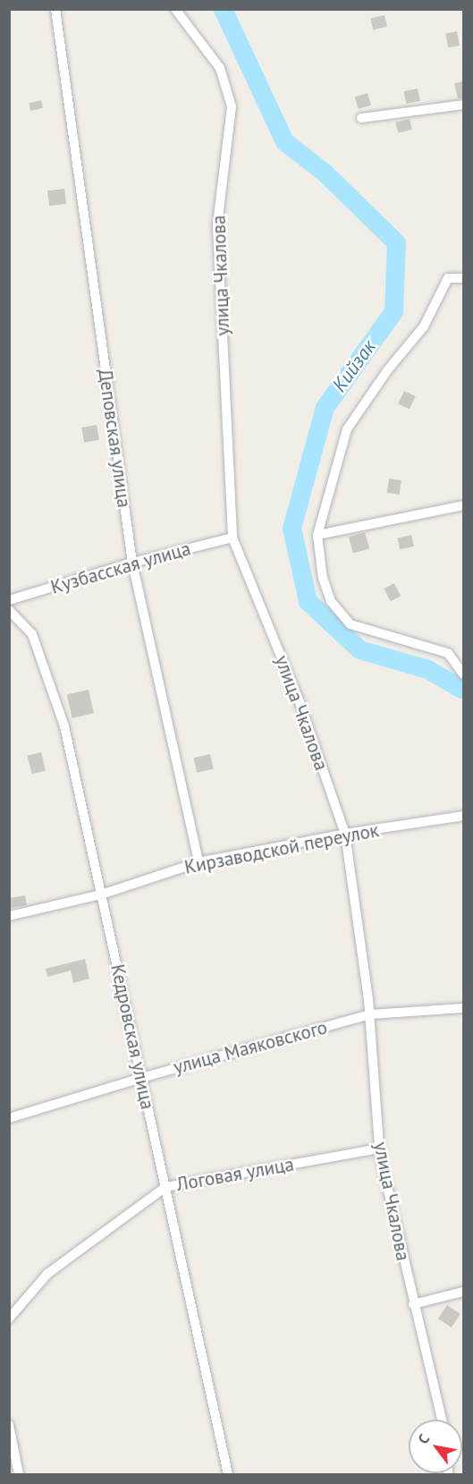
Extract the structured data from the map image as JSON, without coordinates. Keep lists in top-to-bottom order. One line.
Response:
{"streets":{"street":["улица Чкалова","Деповская улица","Кузбасская улица","Кирзаводской переулок","Кедровская улица","улица Маяковского","Логовая улица"]},"crossings":[["улица Чкалова","Кузбасская улица"],["улица Чкалова","Кирзаводской переулок"],["улица Чкалова","улица Маяковского"],["улица Чкалова","Логовая улица"],["Деповская улица","Кузбасская улица"],["Деповская улица","Кирзаводской переулок"],["Кирзаводской переулок","Кедровская улица"],["Кедровская улица","улица Маяковского"],["Кедровская улица","Логовая улица"]],"water":["Кийзак"],"north":"top left"}
